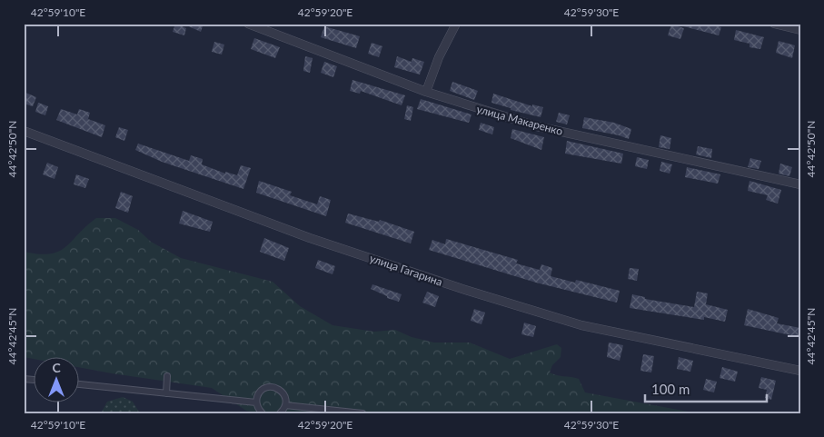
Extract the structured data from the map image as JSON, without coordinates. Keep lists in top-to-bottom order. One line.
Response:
{"streets":{"street":["улица Макаренко","улица Гагарина"]},"scale_bar":"100 m","north":"top","coordinates":["42°59'10\"E","42°59'20\"E","42°59'30\"E","44°42'50\"N","44°42'45\"N"]}
